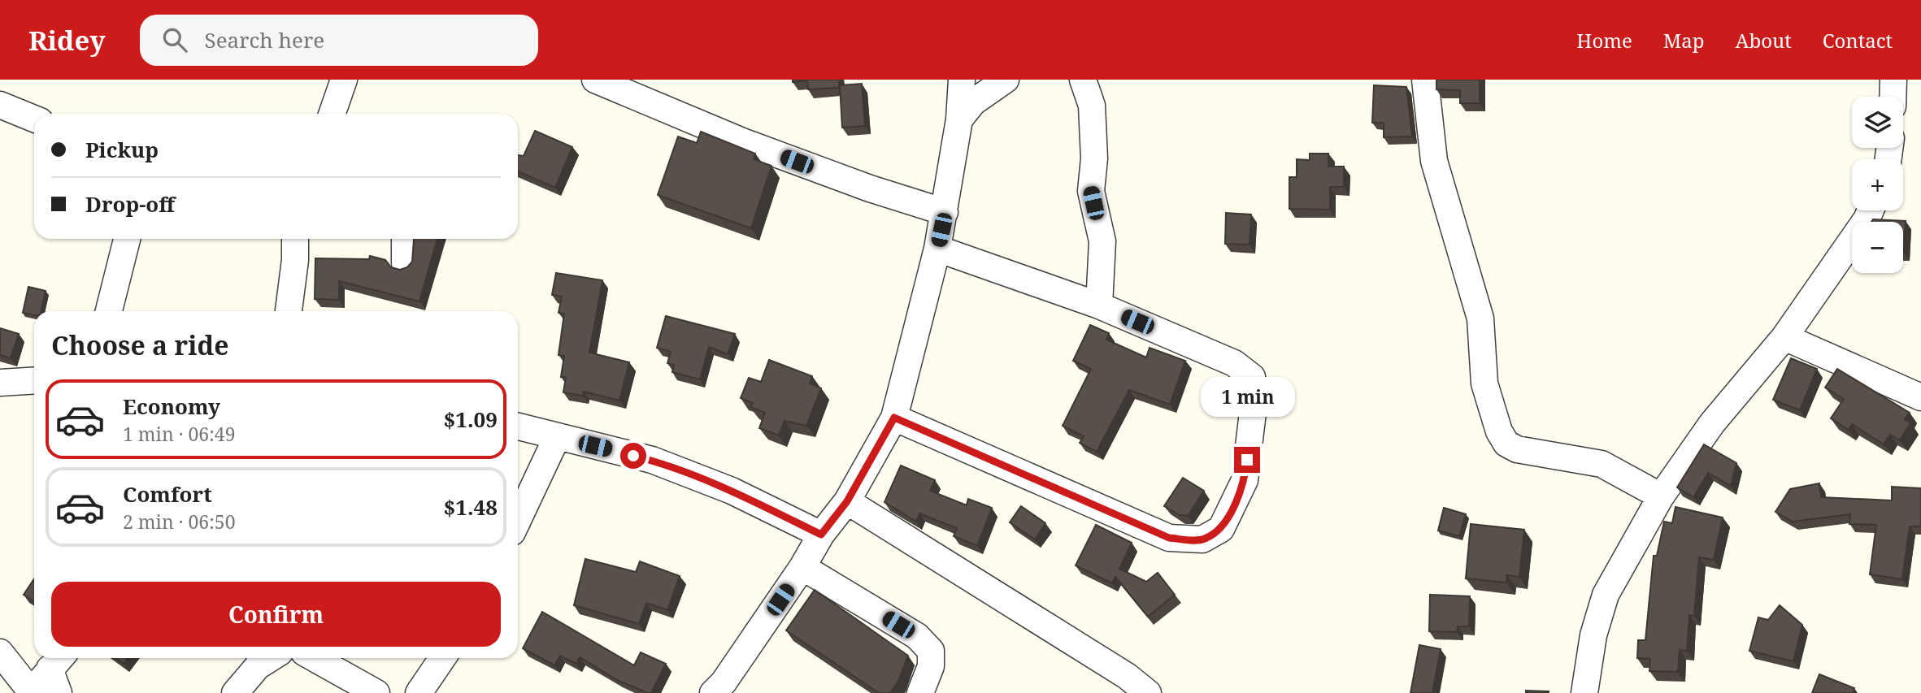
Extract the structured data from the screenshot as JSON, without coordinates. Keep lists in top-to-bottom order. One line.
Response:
{"page":{"header":"Ridey","search":"Search here","nav":["Home","Map","About","Contact"],"map_buttons":["+","−"],"banner":["Pickup","Drop-off"],"heading":"Choose a ride","bubble":"1 min","list":[{"name":"Economy","note":"1 min · 06:49","value":"$1.09"},{"name":"Comfort","note":"2 min · 06:50","value":"$1.48"}],"buttons":"Confirm"}}
